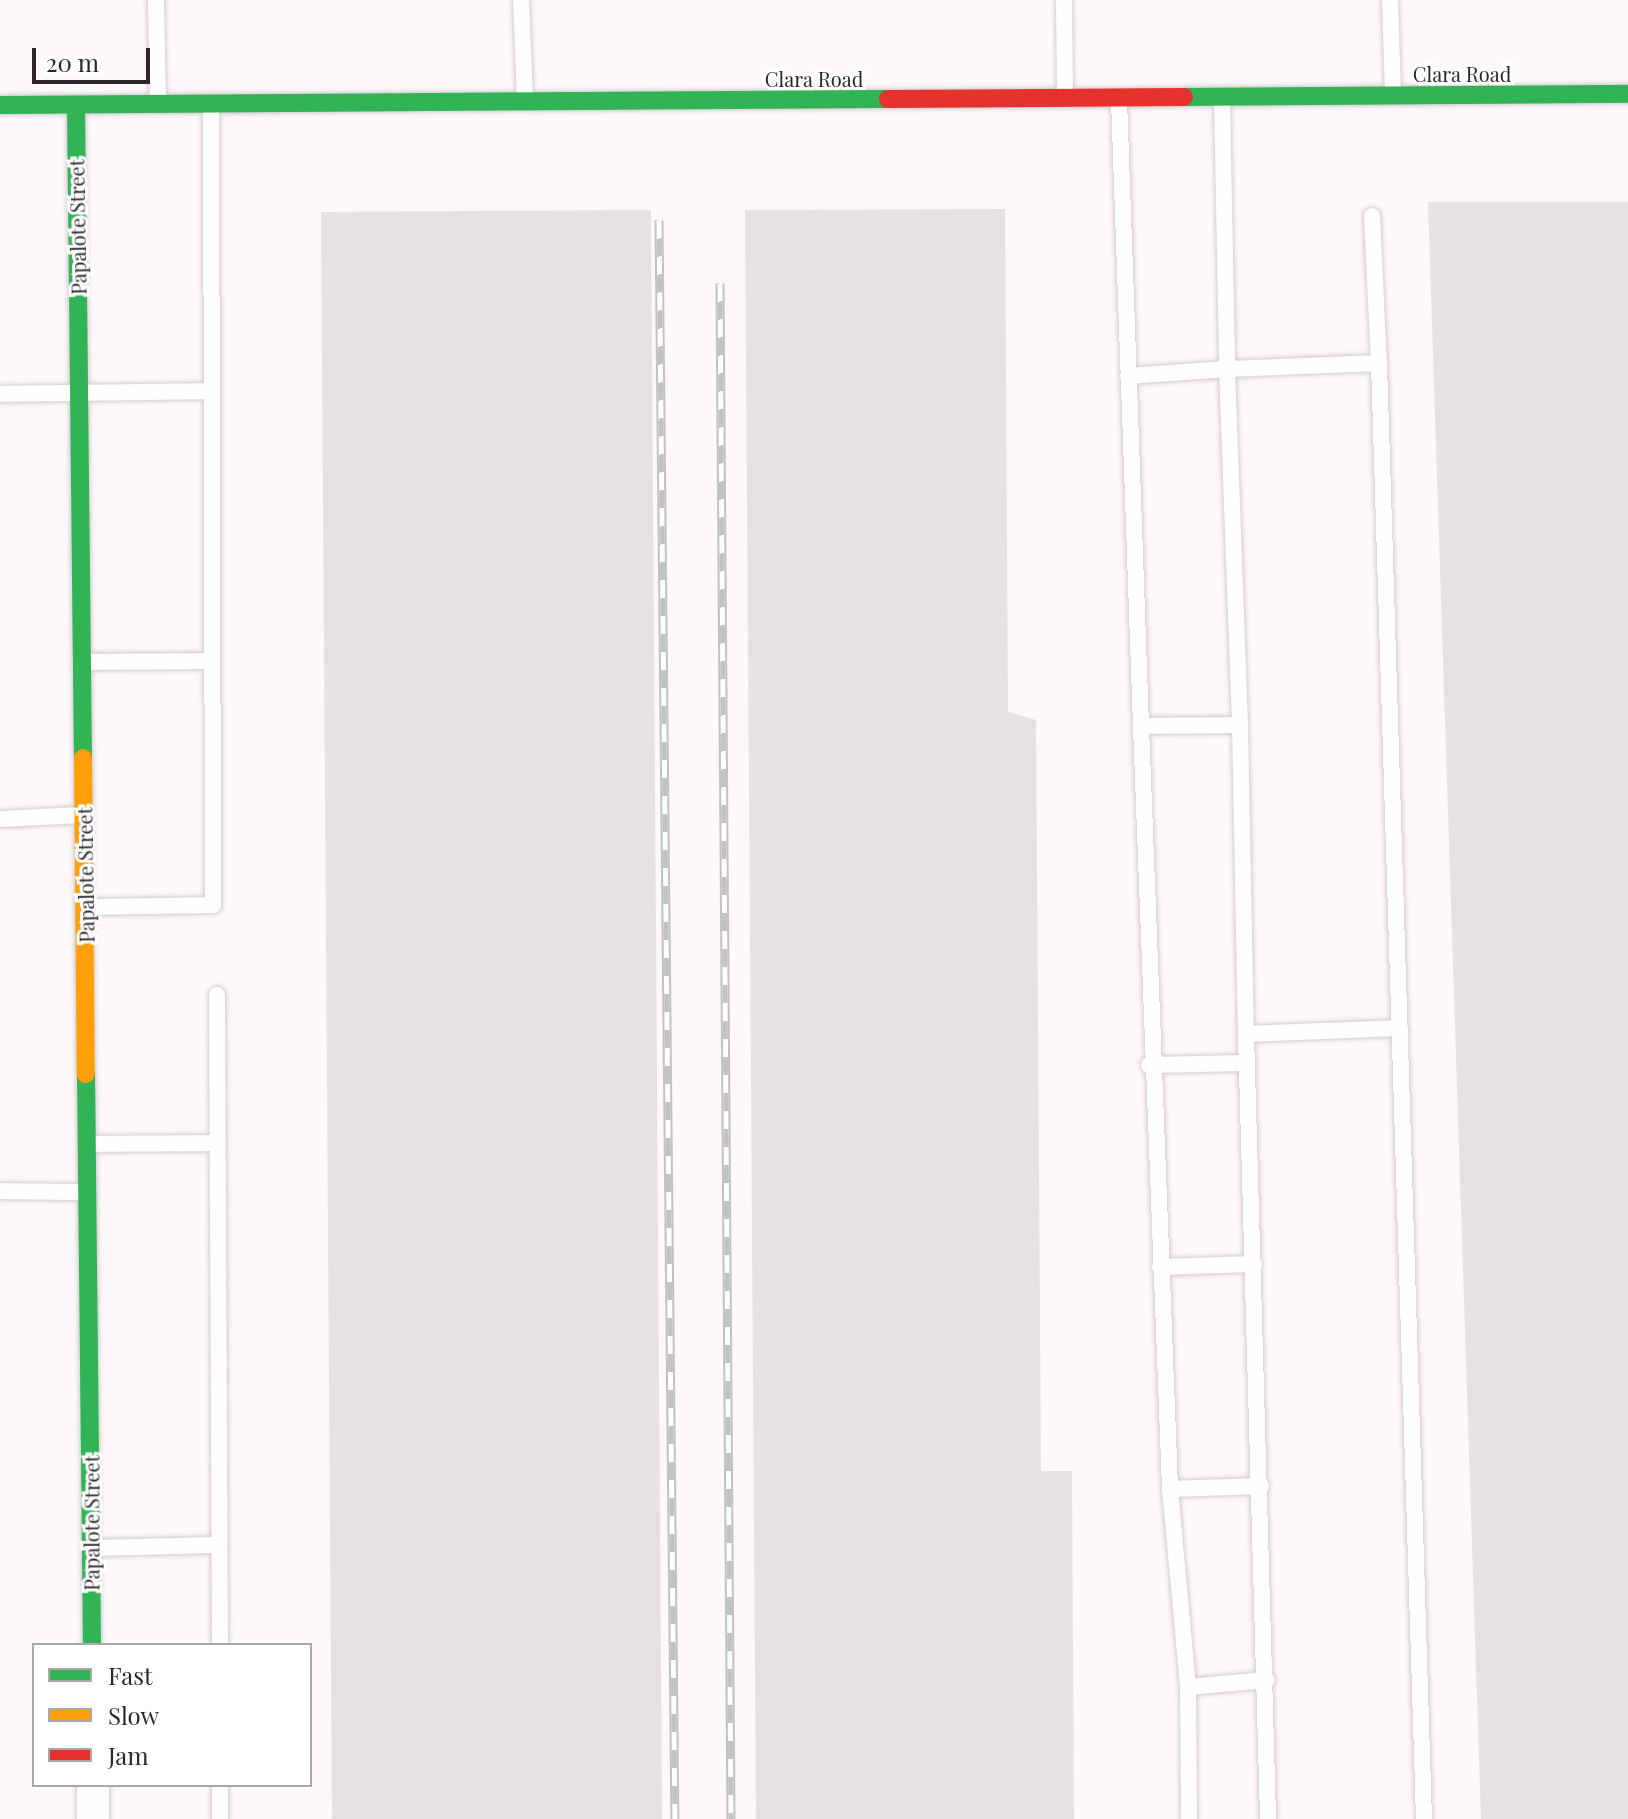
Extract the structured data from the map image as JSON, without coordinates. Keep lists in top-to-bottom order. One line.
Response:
{"streets":{"street":["Clara Road","Papalote Street"]},"crossings":[["Clara Road","Papalote Street"]],"legend":["Fast","Slow","Jam"],"scale_bar":"20 m"}
